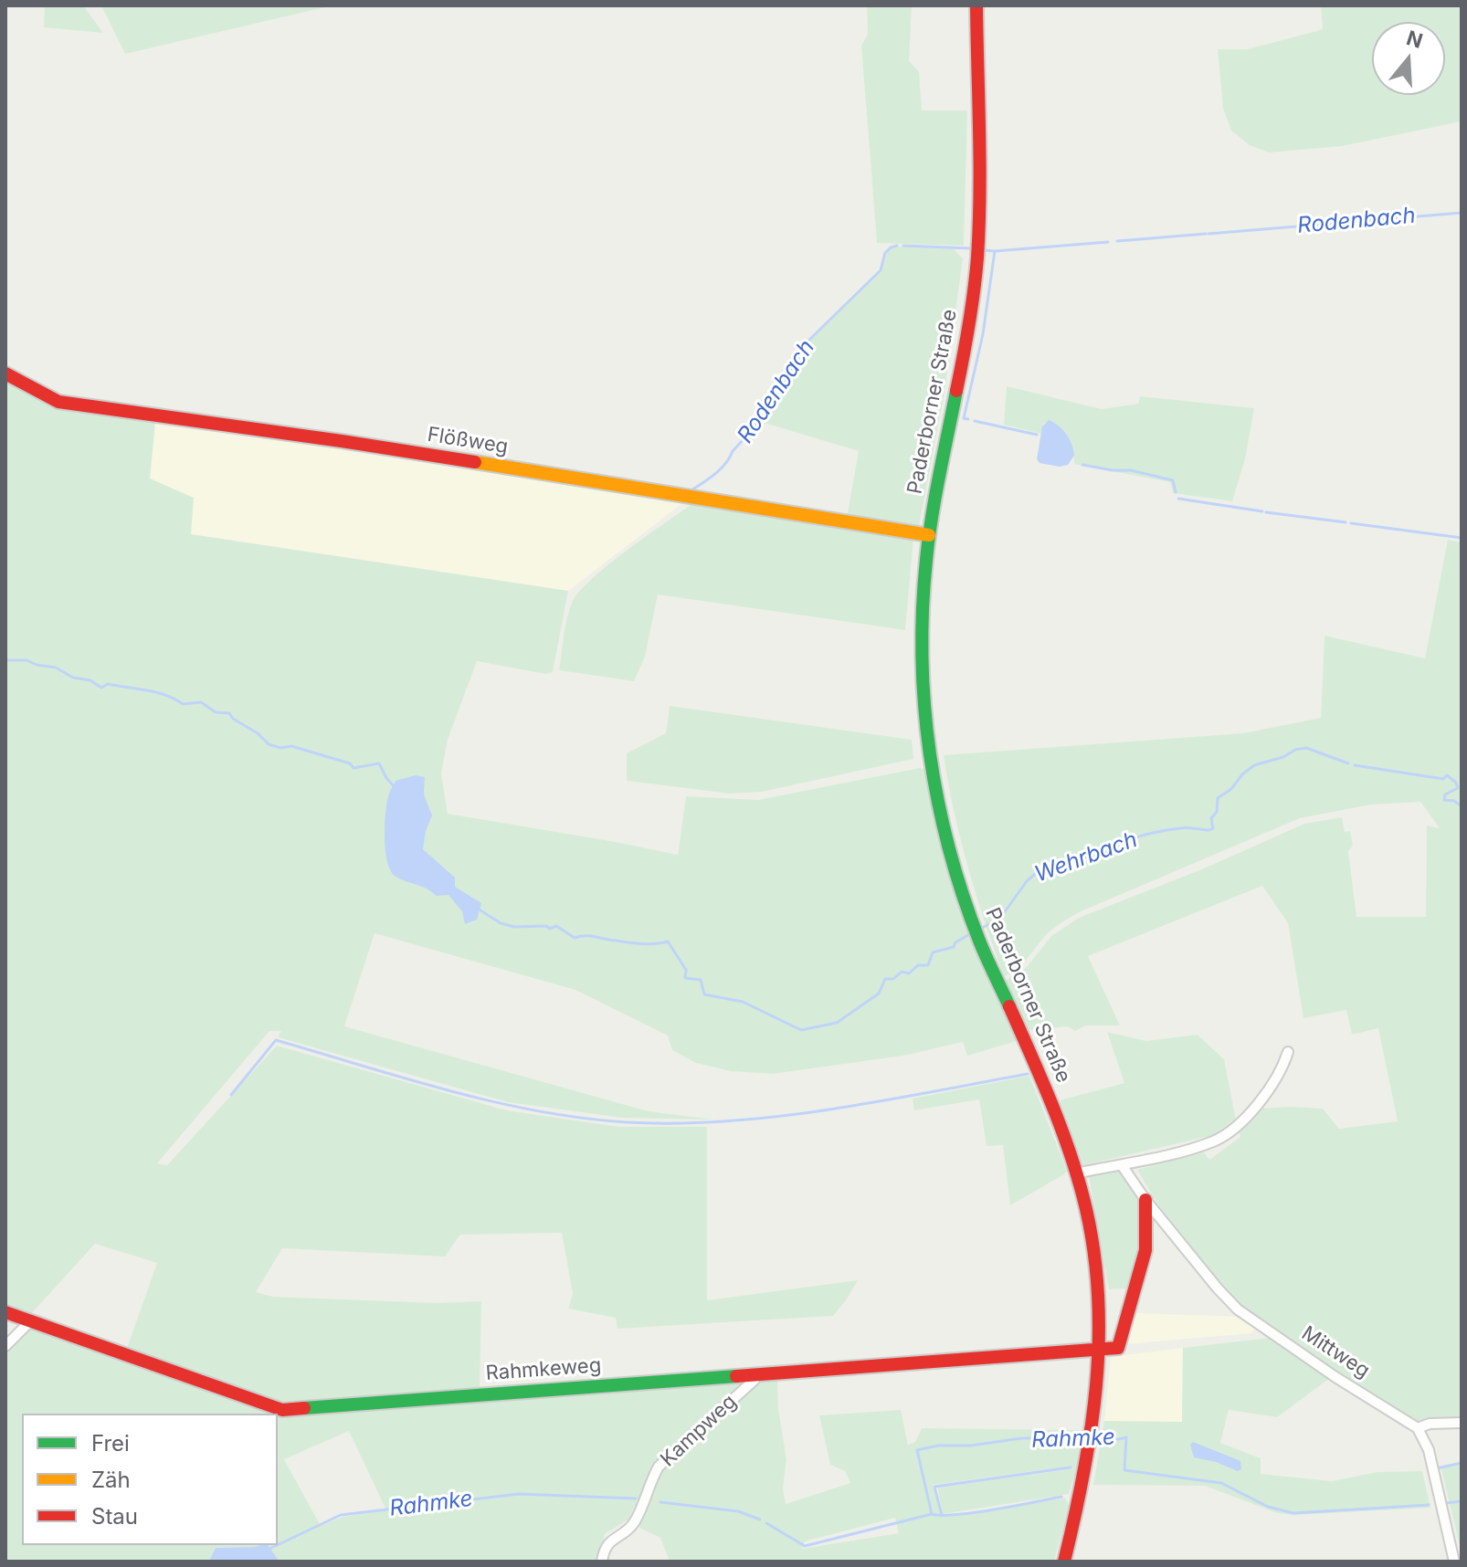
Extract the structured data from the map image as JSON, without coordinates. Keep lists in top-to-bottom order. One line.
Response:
{"streets":{"street":["Paderborner Straße","Flößweg","Mittweg","Rahmkeweg","Kampweg"]},"crossings":[["Paderborner Straße","Flößweg"],["Paderborner Straße","Rahmkeweg"],["Rahmkeweg","Kampweg"]],"water":["Rodenbach","Wehrbach","Rahmke"],"legend":["Frei","Zäh","Stau"],"north":"top"}
